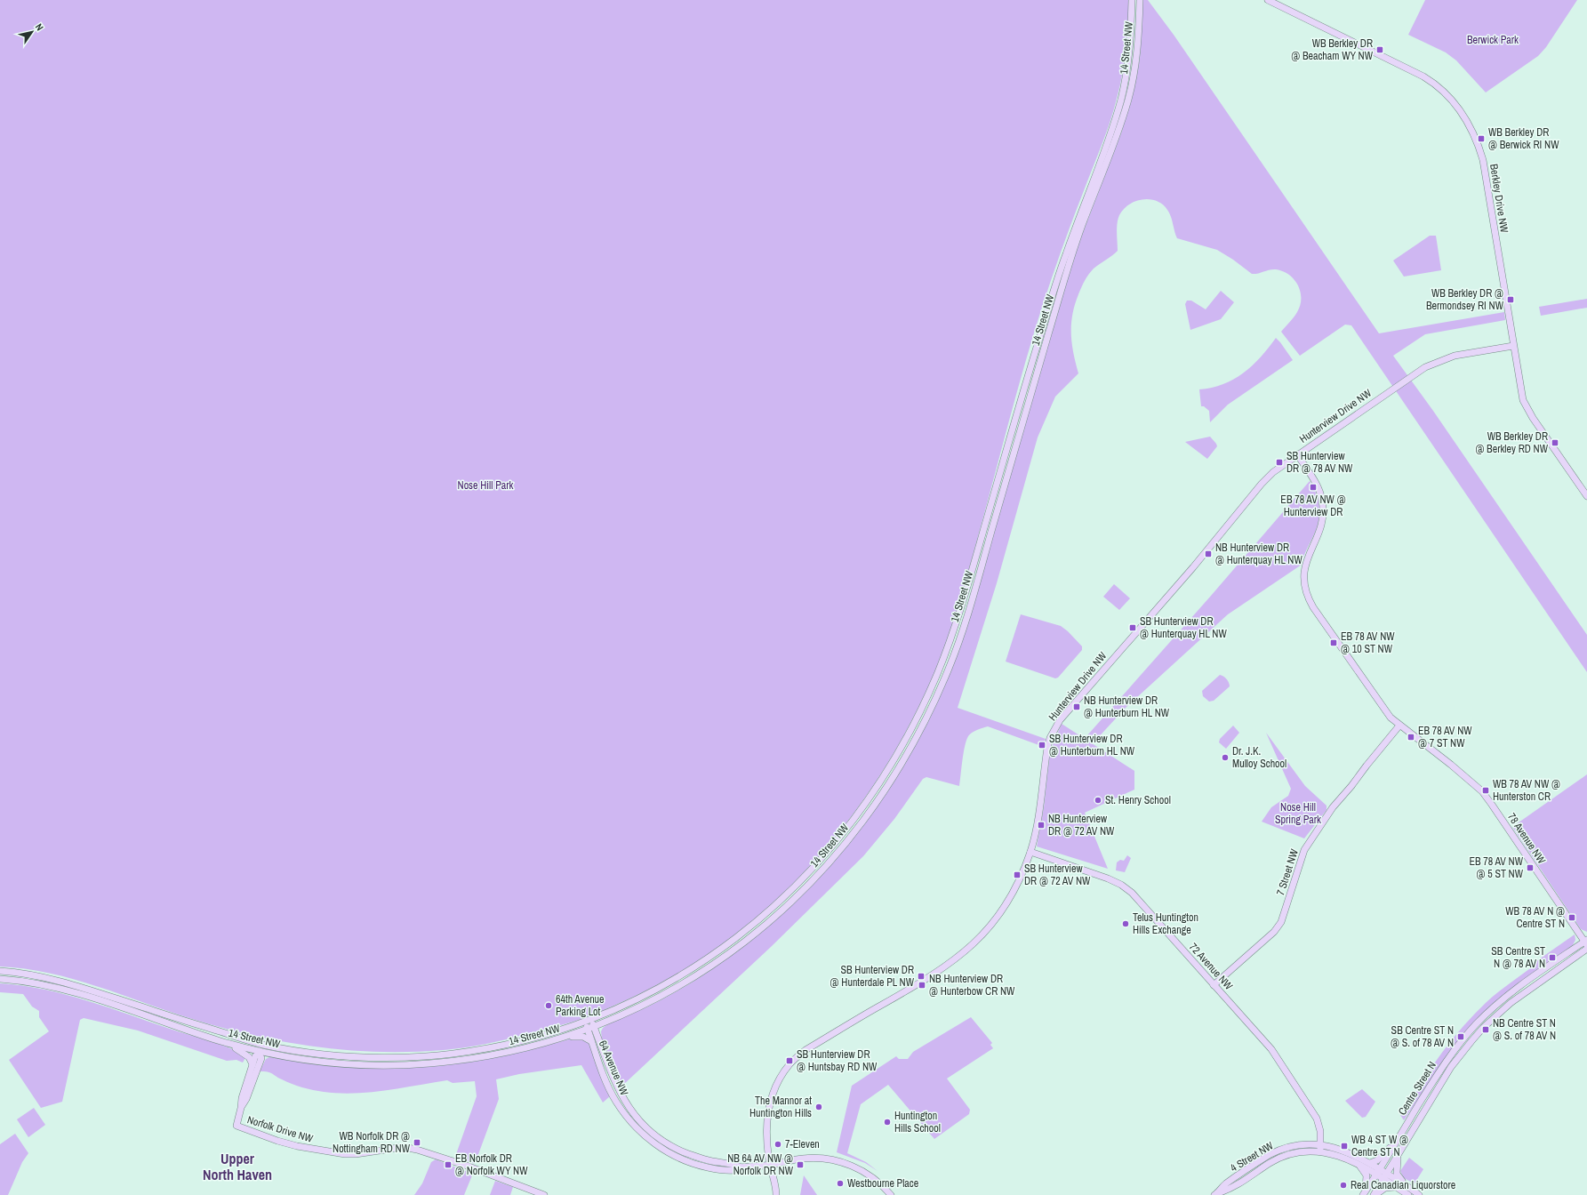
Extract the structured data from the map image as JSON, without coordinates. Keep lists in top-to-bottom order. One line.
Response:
{"streets":{"main road":["14 Street NW","Berkley Drive NW","Hunterview Drive NW","78 Avenue NW","7 Street NW","72 Avenue NW","64 Avenue NW","Centre Street N","Norfolk Drive NW","4 Street NW"]},"crossings":[["14 Street NW","64 Avenue NW"],["Berkley Drive NW","Hunterview Drive NW"],["Hunterview Drive NW","78 Avenue NW"],["Hunterview Drive NW","72 Avenue NW"],["Hunterview Drive NW","64 Avenue NW"],["78 Avenue NW","7 Street NW"],["78 Avenue NW","Centre Street N"],["7 Street NW","72 Avenue NW"],["72 Avenue NW","4 Street NW"],["Centre Street N","4 Street NW"]],"districts":["Upper North Haven"],"parks":["Berwick Park","Nose Hill Park","Nose Hill Spring Park"],"places":{"transit":["WB Berkley DR @ Beacham WY NW","WB Berkley DR @ Berwick RI NW","WB Berkley DR @ Bermondsey RI NW","WB Berkley DR @ Berkley RD NW","SB Hunterview DR @ 78 AV NW","EB 78 AV NW @ Hunterview DR","NB Hunterview DR @ Hunterquay HL NW","SB Hunterview DR @ Hunterquay HL NW","EB 78 AV NW @ 10 ST NW","NB Hunterview DR @ Hunterburn HL NW","EB 78 AV NW @ 7 ST NW","SB Hunterview DR @ Hunterburn HL NW","WB 78 AV NW @ Hunterston CR","NB Hunterview DR @ 72 AV NW","EB 78 AV NW @ 5 ST NW","SB Hunterview DR @ 72 AV NW","WB 78 AV N @ Centre ST N","SB Centre ST N @ 78 AV N","SB Hunterview DR @ Hunterdale PL NW","NB Hunterview DR @ Hunterbow CR NW","NB Centre ST N @ S. of 78 AV N","SB Centre ST N @ S. of 78 AV N","SB Hunterview DR @ Huntsbay RD NW","WB Norfolk DR @ Nottingham RD NW","WB 4 ST W @ Centre ST N","EB Norfolk DR @ Norfolk WY NW","NB 64 AV NW @ Norfolk DR NW"],"other":["Dr. J.K. Mulloy School","St. Henry School","Telus Huntington Hills Exchange","64th Avenue Parking Lot","The Mannor at Huntington Hills","Huntington Hills School","7-Eleven","Westbourne Place","Real Canadian Liquorstore"]},"north":"top right"}
